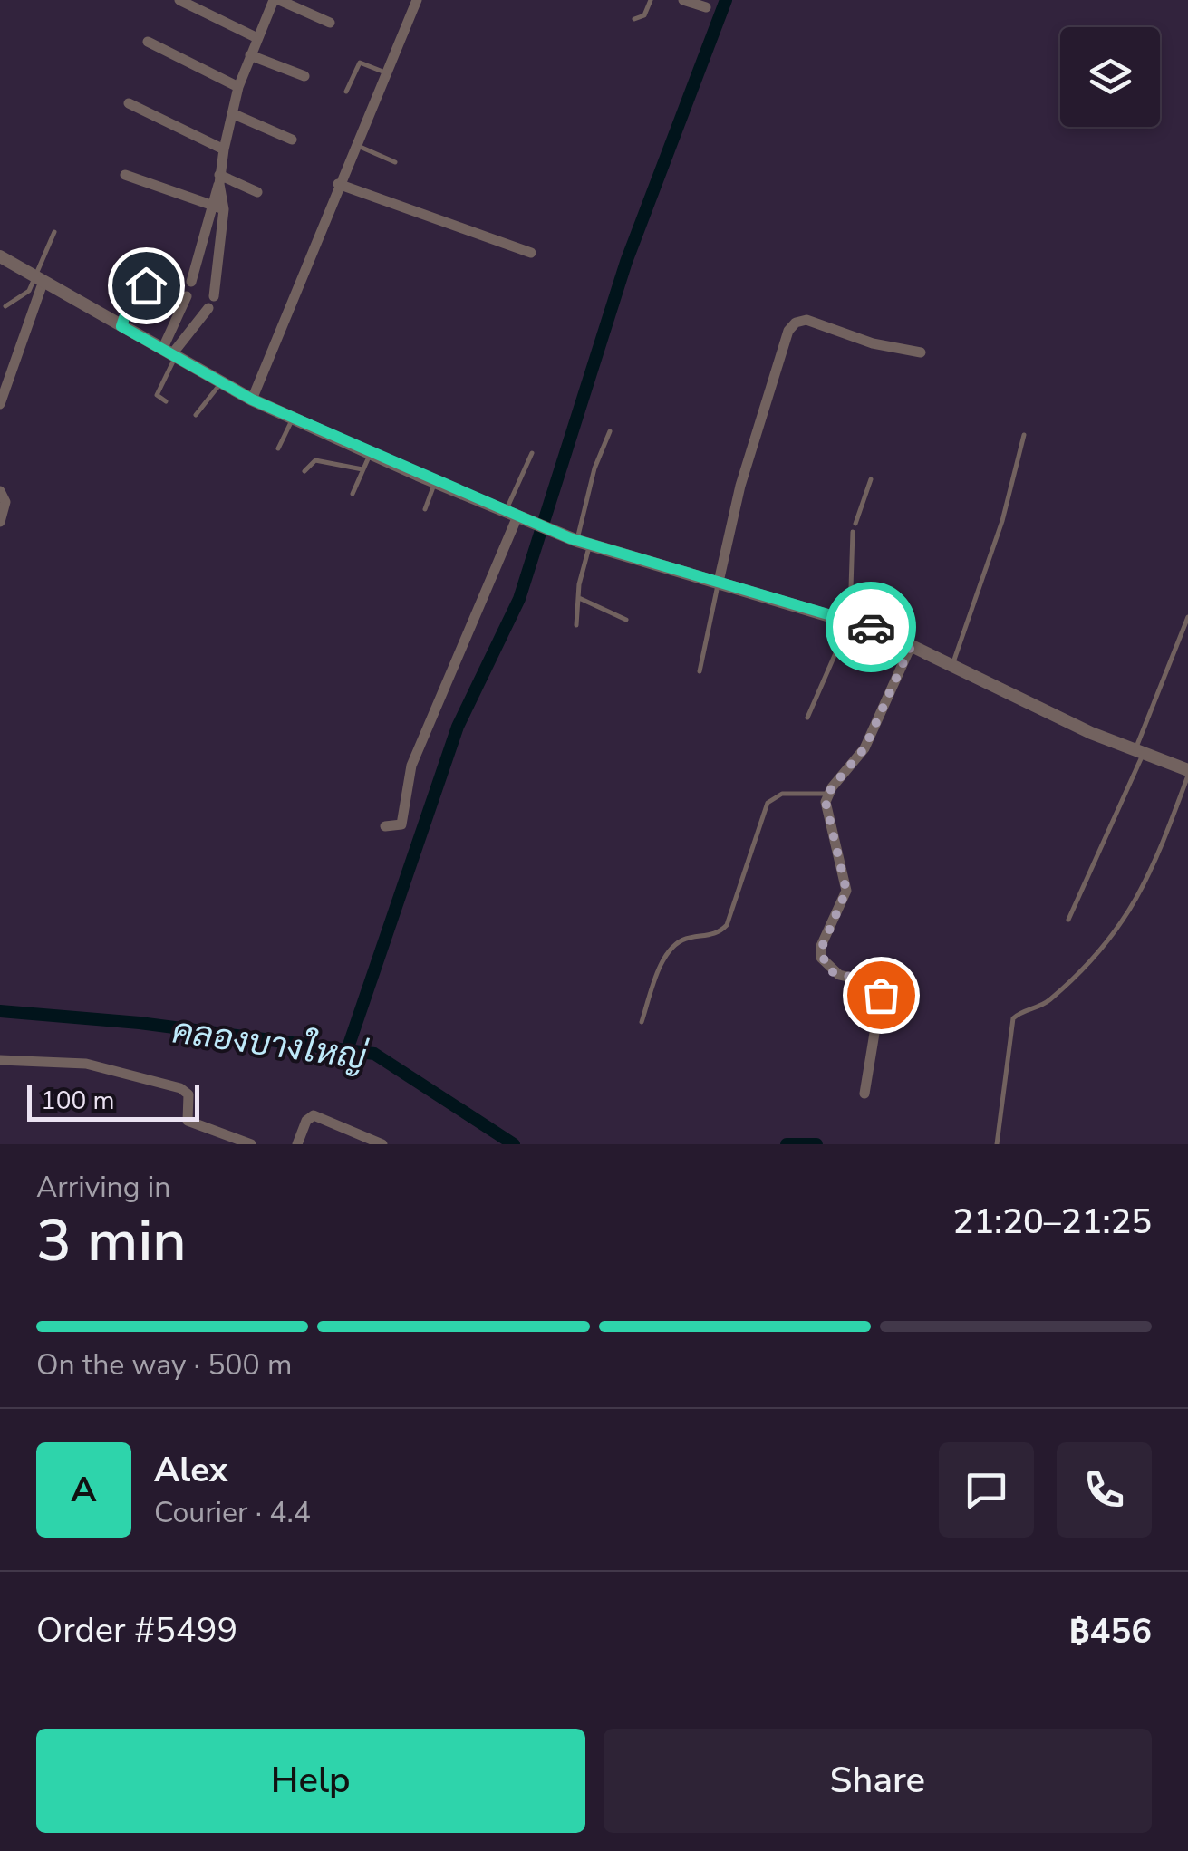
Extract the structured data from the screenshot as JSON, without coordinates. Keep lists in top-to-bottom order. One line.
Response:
{"water":["คลองบางใหญ่"],"scale_bar":"100 m","page":{"scale":"100 m","heading":["3 min","Arriving in","21:20–21:25"],"panel":["Alex","Courier · 4.4","Order #5499","฿456"],"bar":"On the way · 500 m","round":"A","buttons":["Help","Share"]}}
